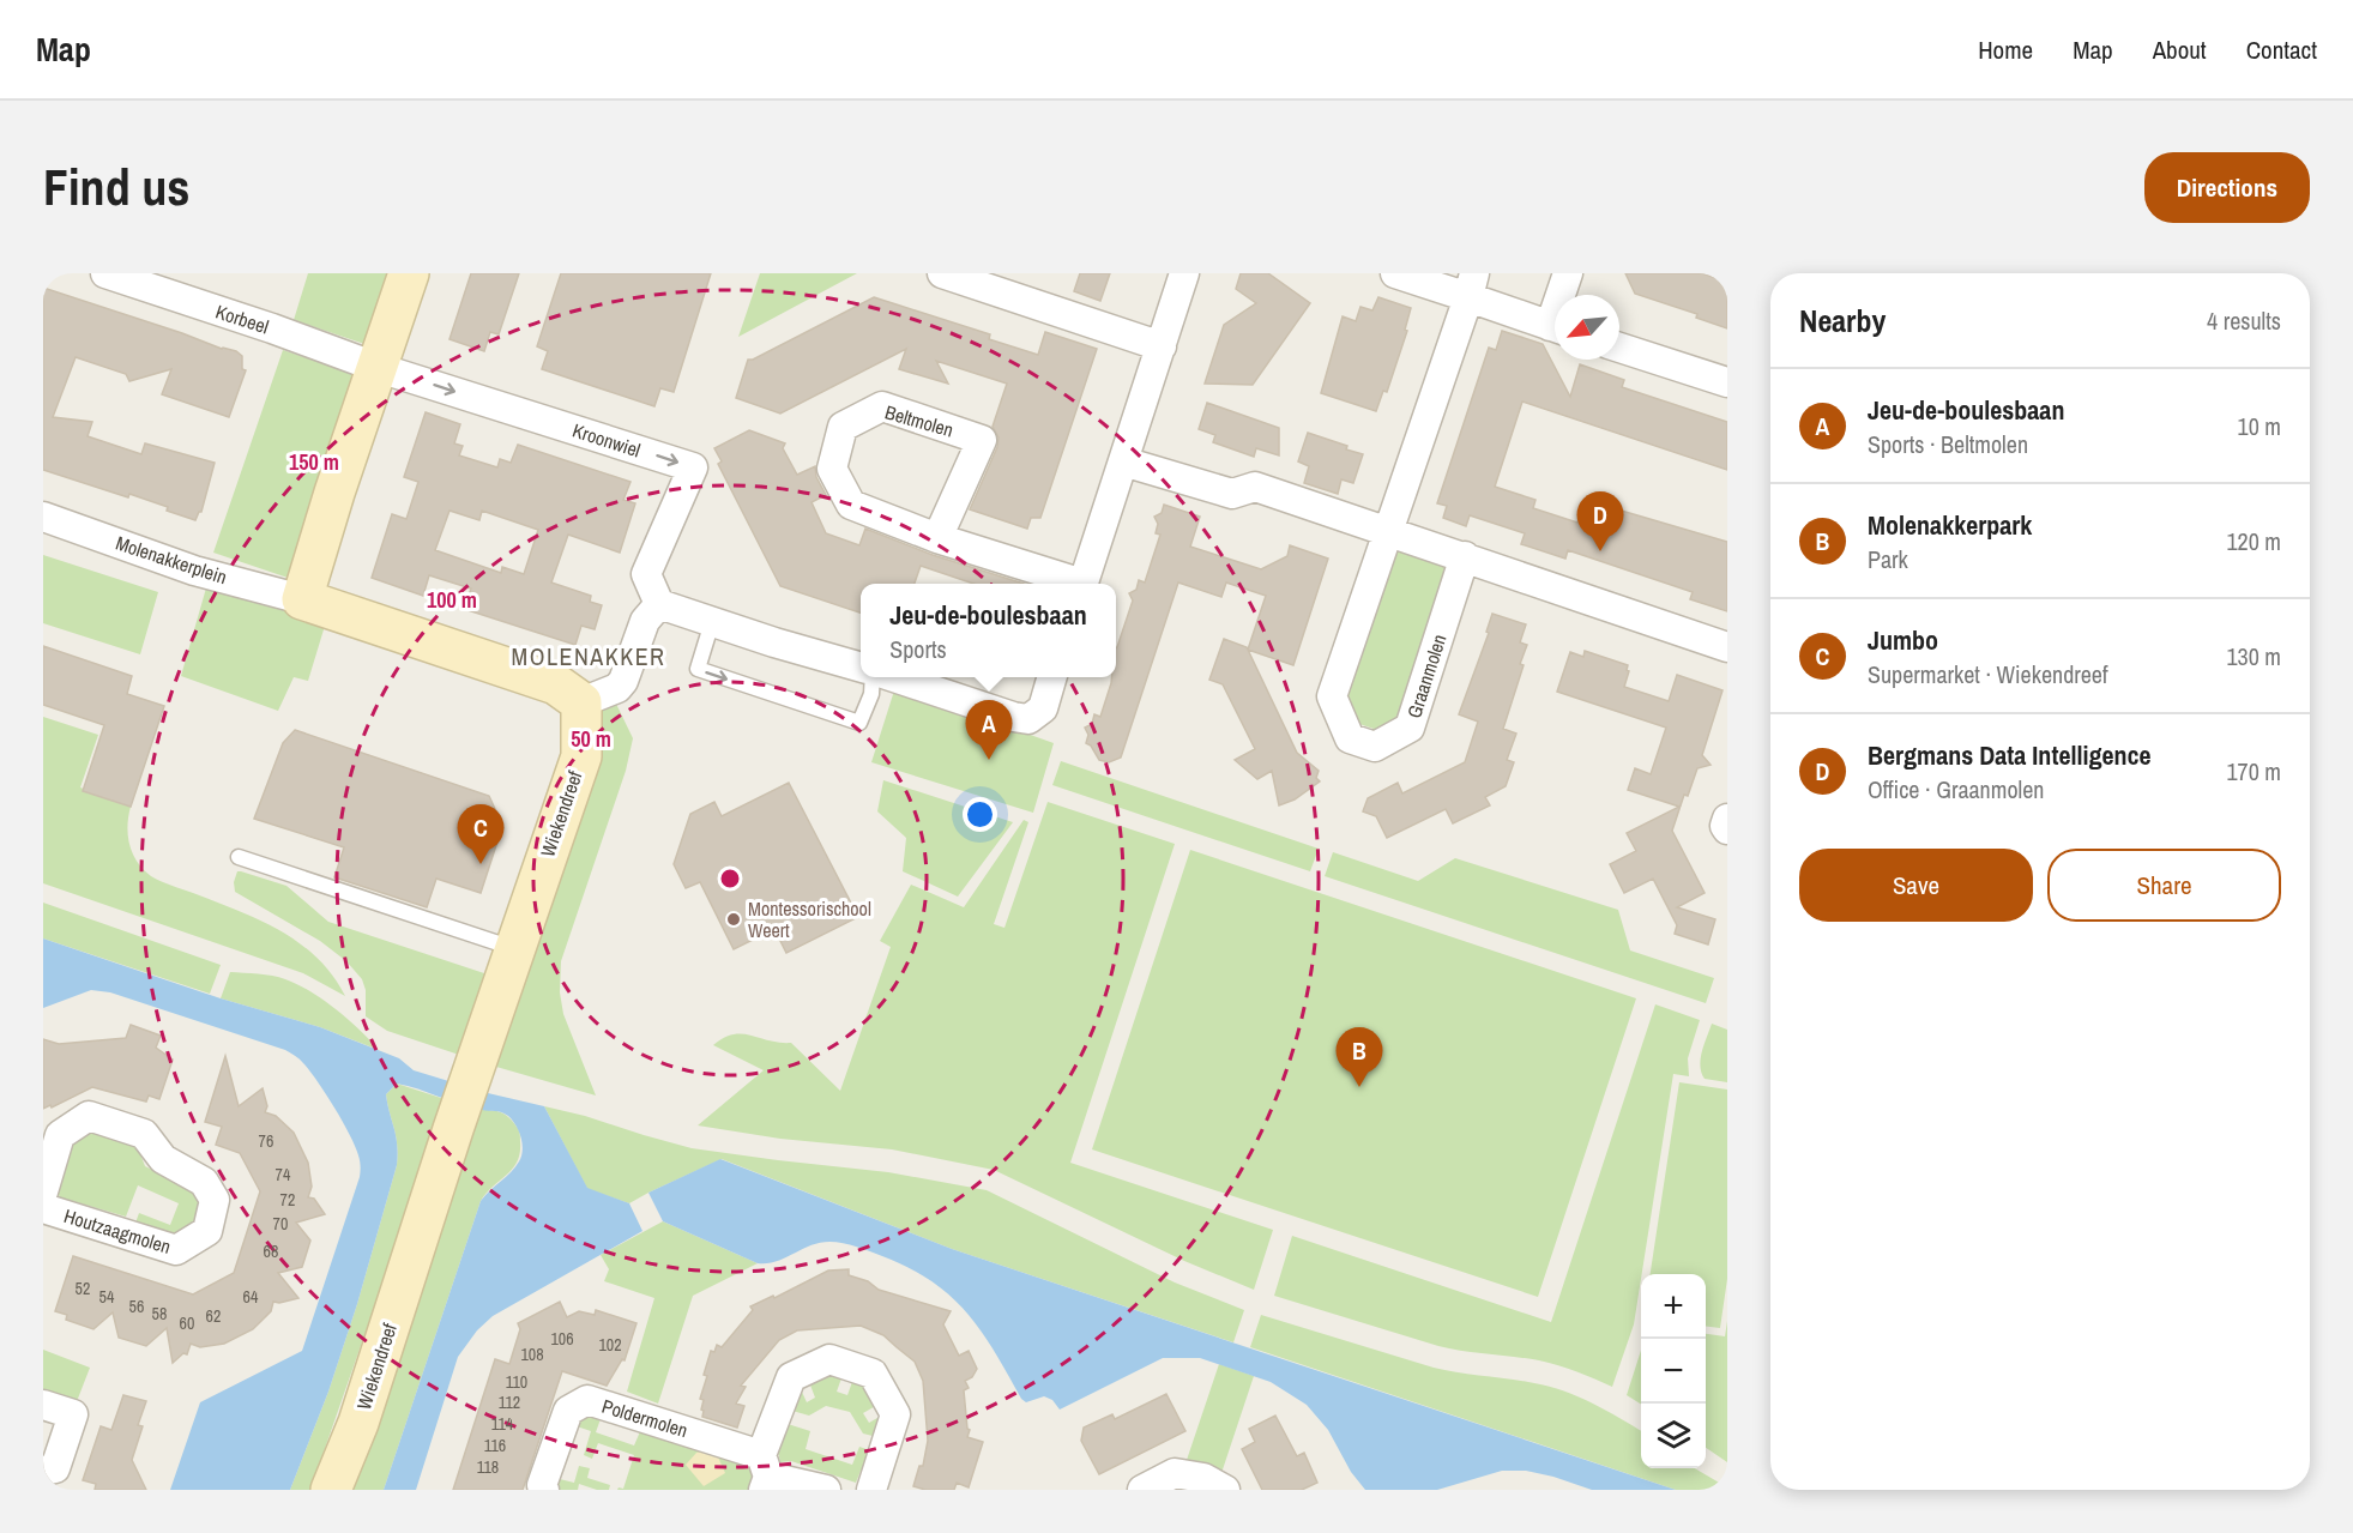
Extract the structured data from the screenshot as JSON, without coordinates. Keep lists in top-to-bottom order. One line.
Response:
{"streets":{"street":["Korbeel","Beltmolen","Kroonwiel","Molenakkerplein","Graanmolen","Wiekendreef","Houtzaagmolen","Poldermolen"]},"crossings":[["Korbeel","Kroonwiel"]],"districts":["MOLENAKKER"],"places":["Montessorischool Weert"],"house_numbers":["76","74","72","70","68","52","54","64","56","58","62","60","106","102","108","110","112","114","116","118"],"north":"bottom left","page":{"header":"Map","nav":["Home","Map","About","Contact"],"buttons":["Directions",["Save","Share"]],"title":"Find us","heading":["Nearby","4 results"],"list":[{"mark":"A","name":"Jeu-de-boulesbaan","note":"Sports · Beltmolen","value":"10 m"},{"mark":"B","name":"Molenakkerpark","note":"Park","value":"120 m"},{"mark":"C","name":"Jumbo","note":"Supermarket · Wiekendreef","value":"130 m"},{"mark":"D","name":"Bergmans Data Intelligence","note":"Office · Graanmolen","value":"170 m"}],"pins":["D","A","C","B"],"popup":["Jeu-de-boulesbaan","Sports"],"map_buttons":["+","−"]},"rings":["150 m","100 m","50 m"]}
